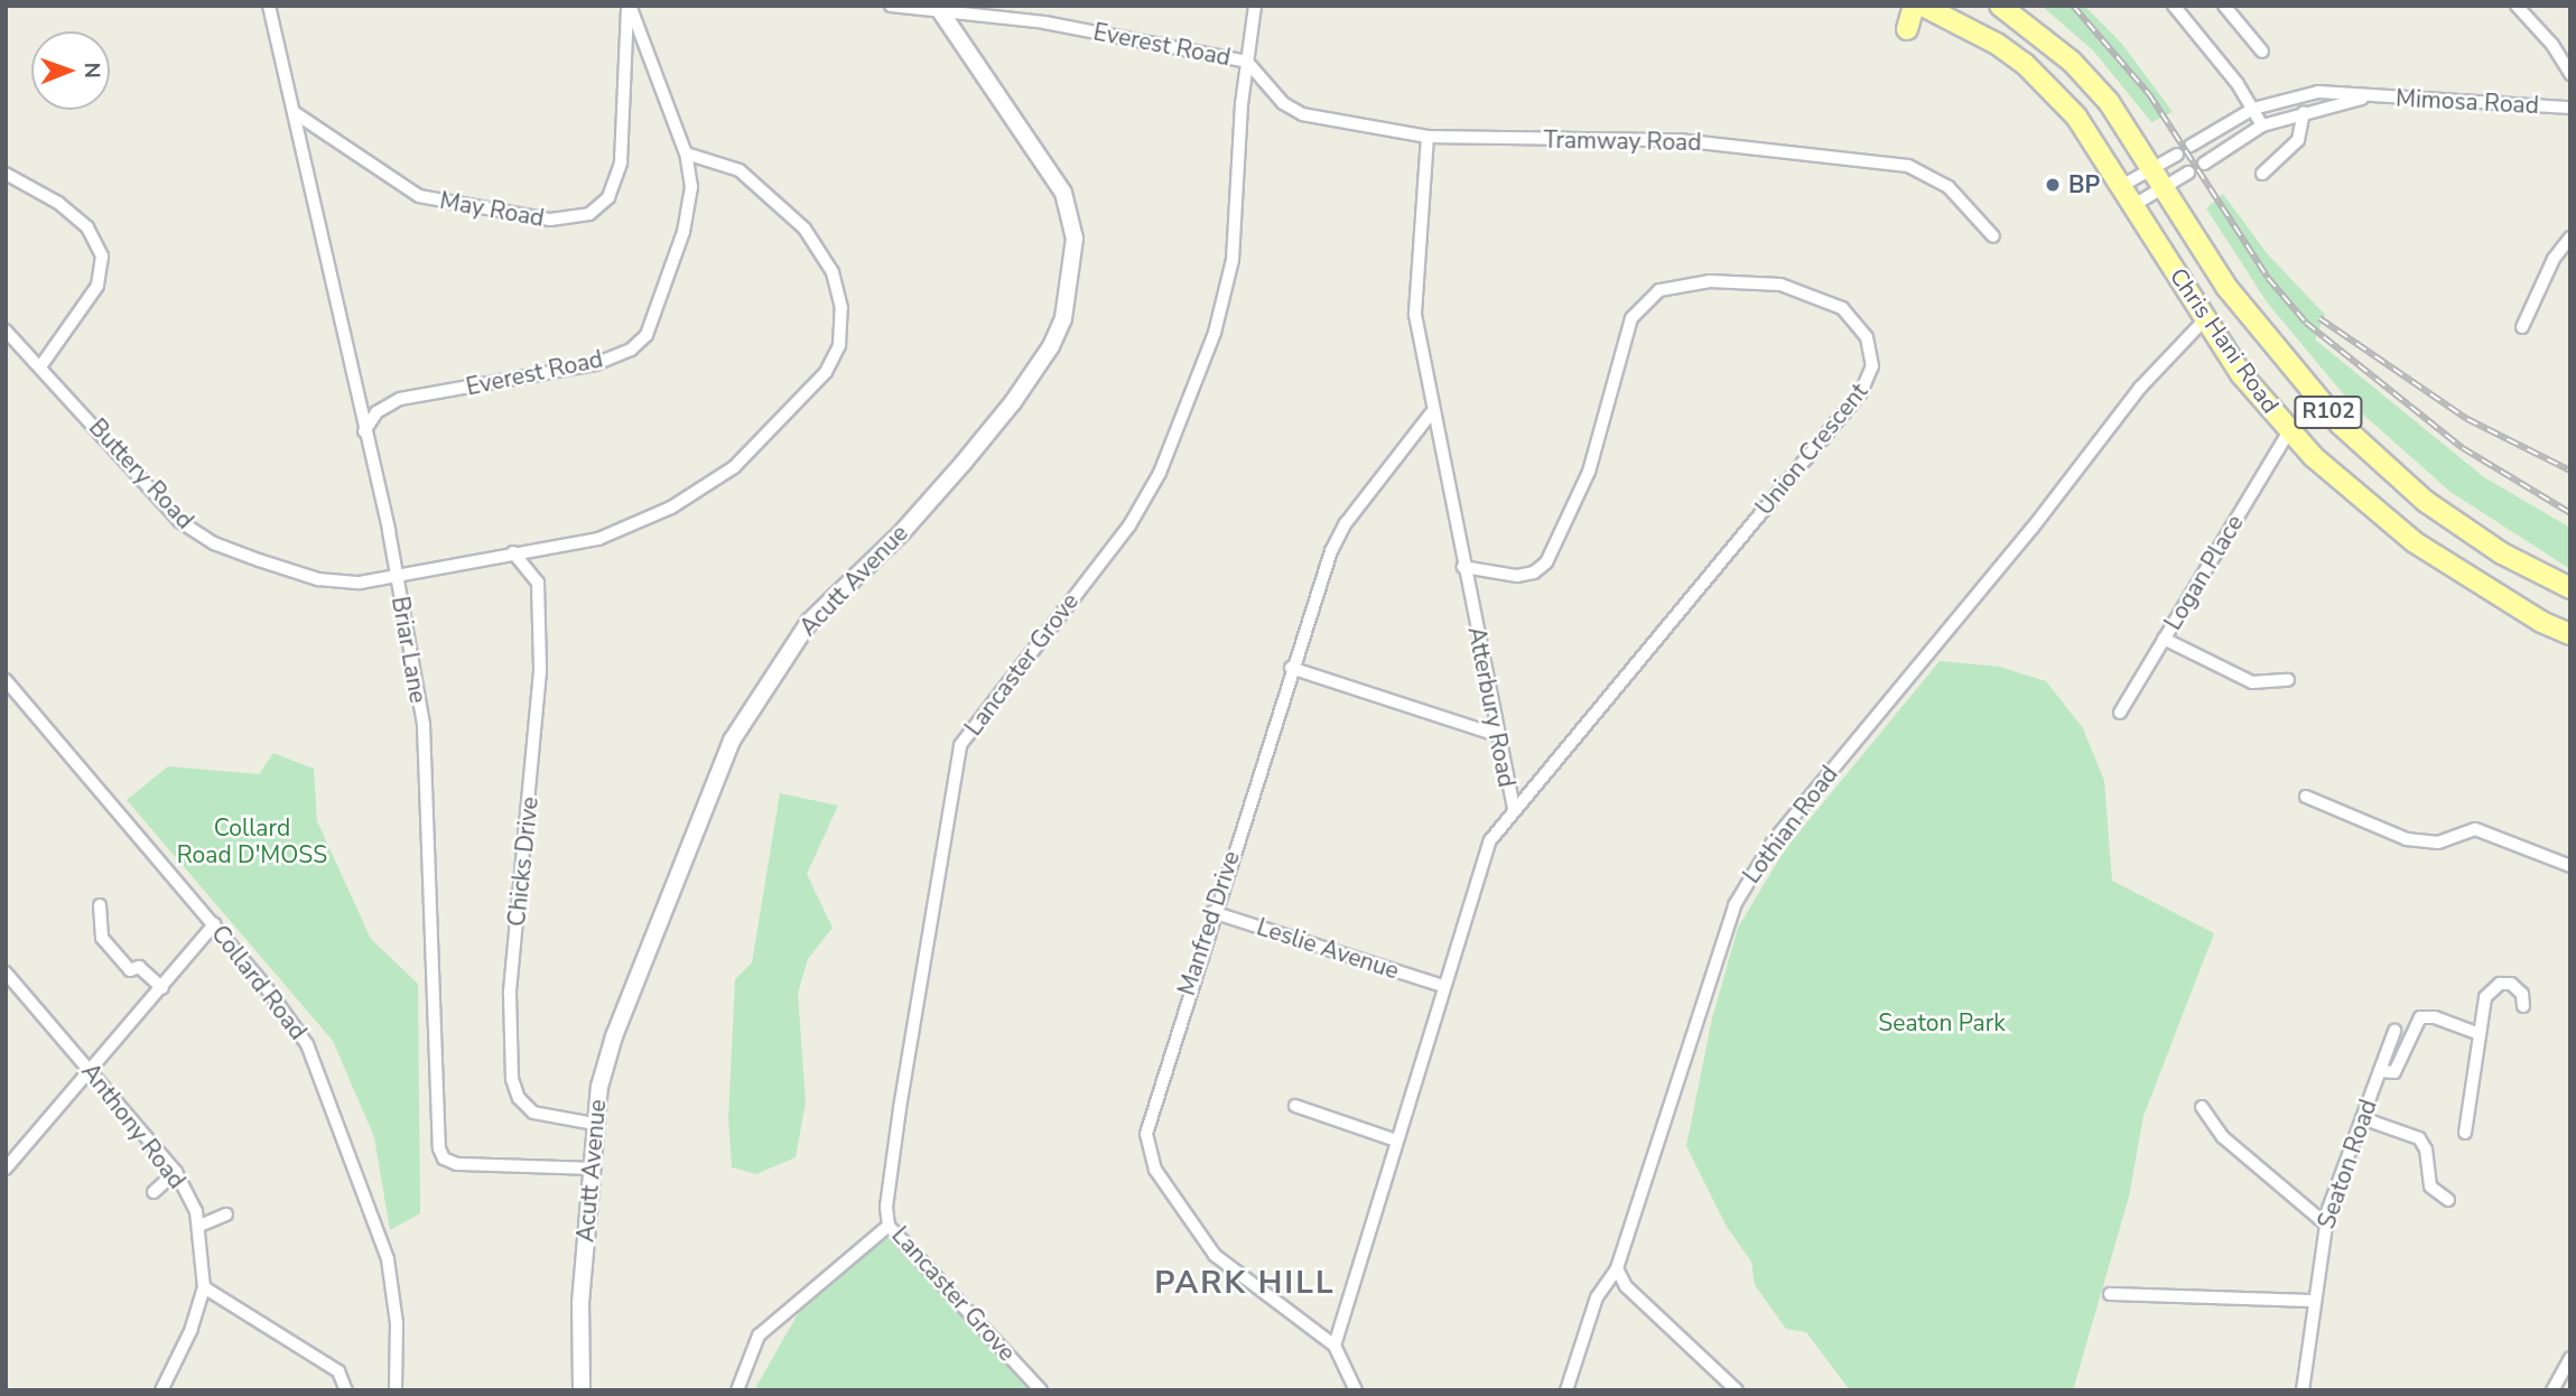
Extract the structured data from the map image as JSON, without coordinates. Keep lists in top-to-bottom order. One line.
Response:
{"streets":{"main road":["Chris Hani Road","R102"],"street":["Everest Road","Mimosa Road","Tramway Road","May Road","Union Crescent","Buttery Road","Logan Place","Acutt Avenue","Briar Lane","Lancaster Grove","Atterbury Road","Lothian Road","Chicks Drive","Manfred Drive","Leslie Avenue","Collard Road","Anthony Road","Seaton Road"]},"crossings":[["Everest Road","Tramway Road"],["Everest Road","May Road"],["Everest Road","Buttery Road"],["Everest Road","Acutt Avenue"],["Everest Road","Briar Lane"],["Everest Road","Lancaster Grove"],["Tramway Road","Lancaster Grove"],["Tramway Road","Atterbury Road"],["May Road","Briar Lane"],["Chris Hani Road","Logan Place"],["Chris Hani Road","Lothian Road"],["Union Crescent","Atterbury Road"],["Buttery Road","Briar Lane"],["Buttery Road","Chicks Drive"],["Acutt Avenue","Briar Lane"],["Acutt Avenue","Chicks Drive"],["Atterbury Road","Manfred Drive"],["Atterbury Road","Leslie Avenue"],["Manfred Drive","Leslie Avenue"]],"districts":["PARK HILL"],"parks":["Collard Road D'MOSS","Seaton Park"],"places":["BP"],"north":"right"}
